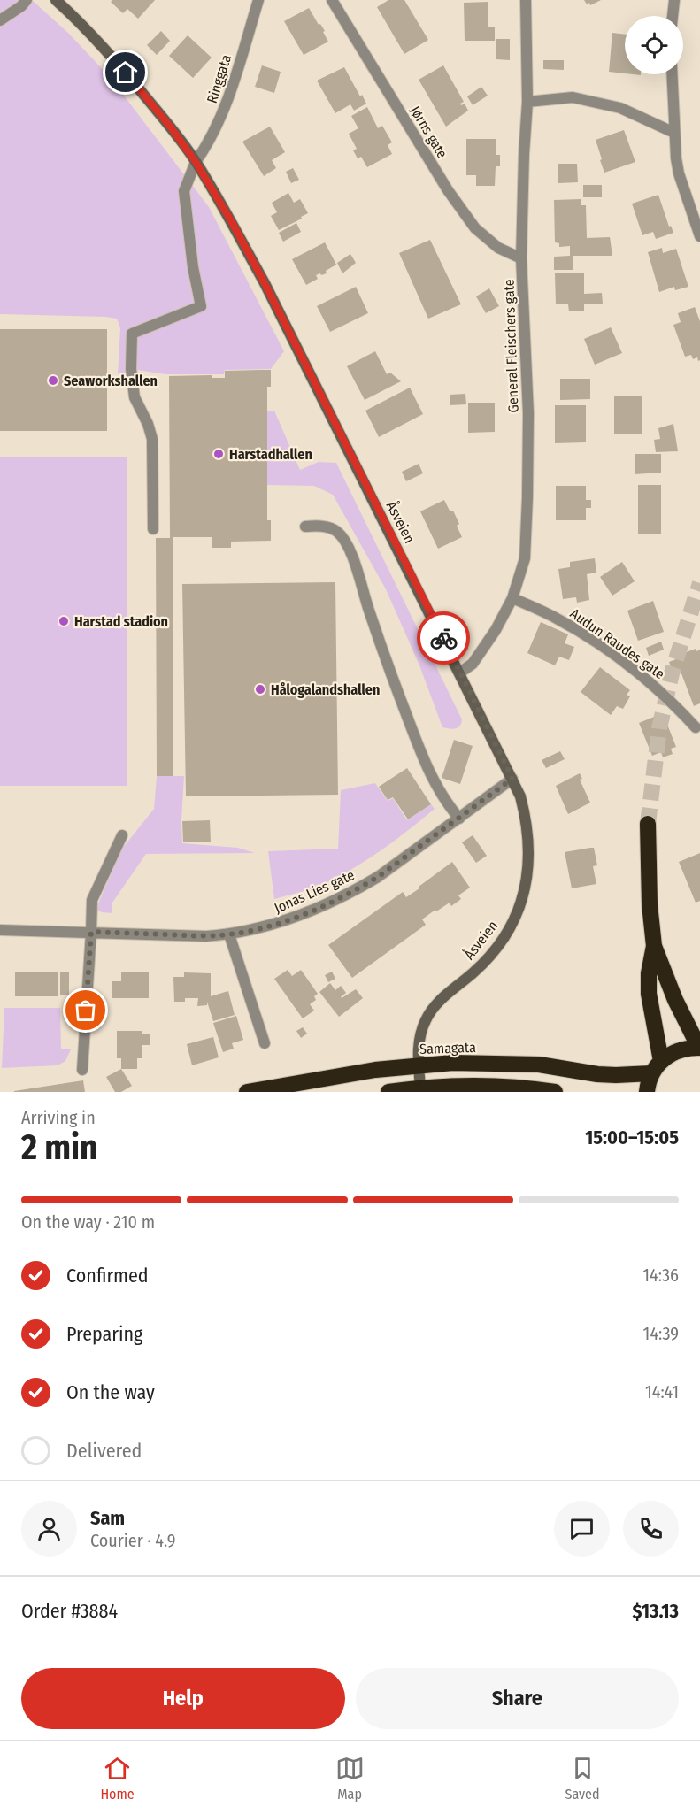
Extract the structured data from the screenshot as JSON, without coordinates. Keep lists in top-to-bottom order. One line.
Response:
{"streets":{"highway":["Samagata"],"street":["Ringgata","Jørns gate","General Fleischers gate","Åsveien","Audun Raudes gate","Jonas Lies gate"]},"crossings":[["Ringgata","Åsveien"],["Jørns gate","General Fleischers gate"],["General Fleischers gate","Åsveien"],["General Fleischers gate","Audun Raudes gate"],["Åsveien","Jonas Lies gate"],["Åsveien","Samagata"]],"places":["Seaworkshallen","Harstadhallen","Harstad stadion","Hålogalandshallen"],"page":{"heading":["2 min","Arriving in","15:00–15:05"],"panel":["Sam","Courier · 4.9","Order #3884","$13.13"],"bar":"On the way · 210 m","list":[["Confirmed","14:36"],["Preparing","14:39"],["On the way","14:41"],"Delivered"],"buttons":["Help","Share"],"tabs":["Home","Map","Saved"]}}
